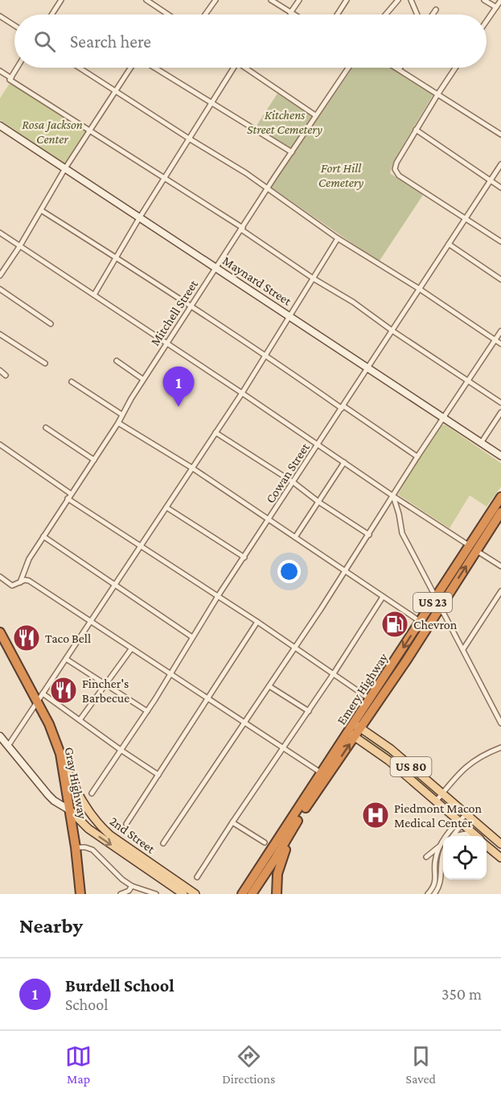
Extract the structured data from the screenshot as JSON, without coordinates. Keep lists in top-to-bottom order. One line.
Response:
{"streets":{"highway":["US 23","Emery Highway","Gray Highway"],"main road":["US 80","2nd Street"],"street":["Maynard Street","Mitchell Street","Cowan Street"]},"crossings":[["Maynard Street","Mitchell Street"],["Maynard Street","Cowan Street"],["Emery Highway","US 80"],["Gray Highway","2nd Street"]],"parks":["Kitchens Street Cemetery","Rosa Jackson Center","Fort Hill Cemetery"],"places":{"fuel station":["Chevron"],"restaurant":["Taco Bell","Fincher's Barbecue"],"hospital":["Piedmont Macon Medical Center"]},"page":{"search":"Search here","pins":"1","heading":"Nearby","list":[{"mark":"1","name":"Burdell School","note":"School","value":"350 m"}],"nav":["Map","Directions","Saved"]}}
